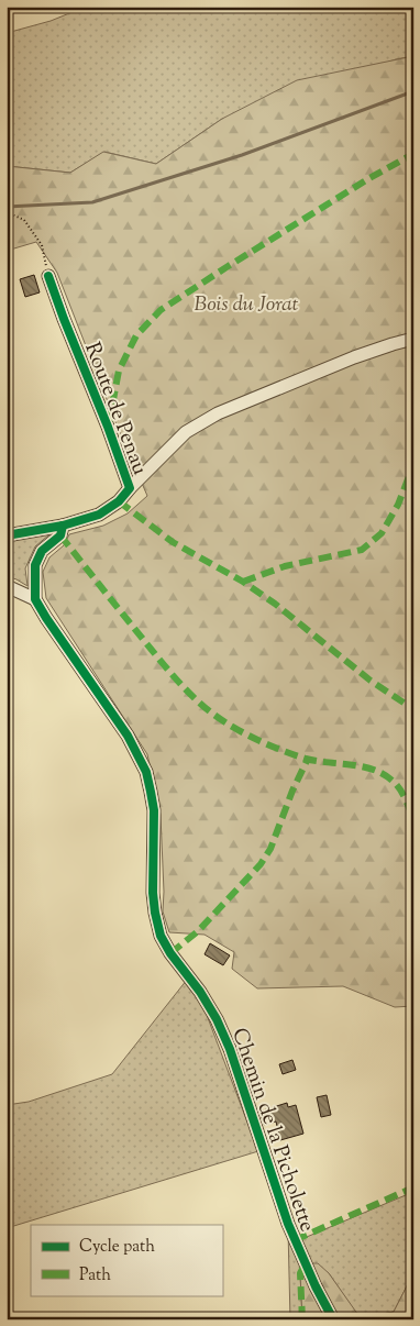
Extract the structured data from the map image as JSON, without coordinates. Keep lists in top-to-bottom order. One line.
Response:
{"streets":{"street":["Route de Penau","Chemin de la Picholette"]},"parks":["Bois du Jorat"],"legend":["Cycle path","Path"]}
